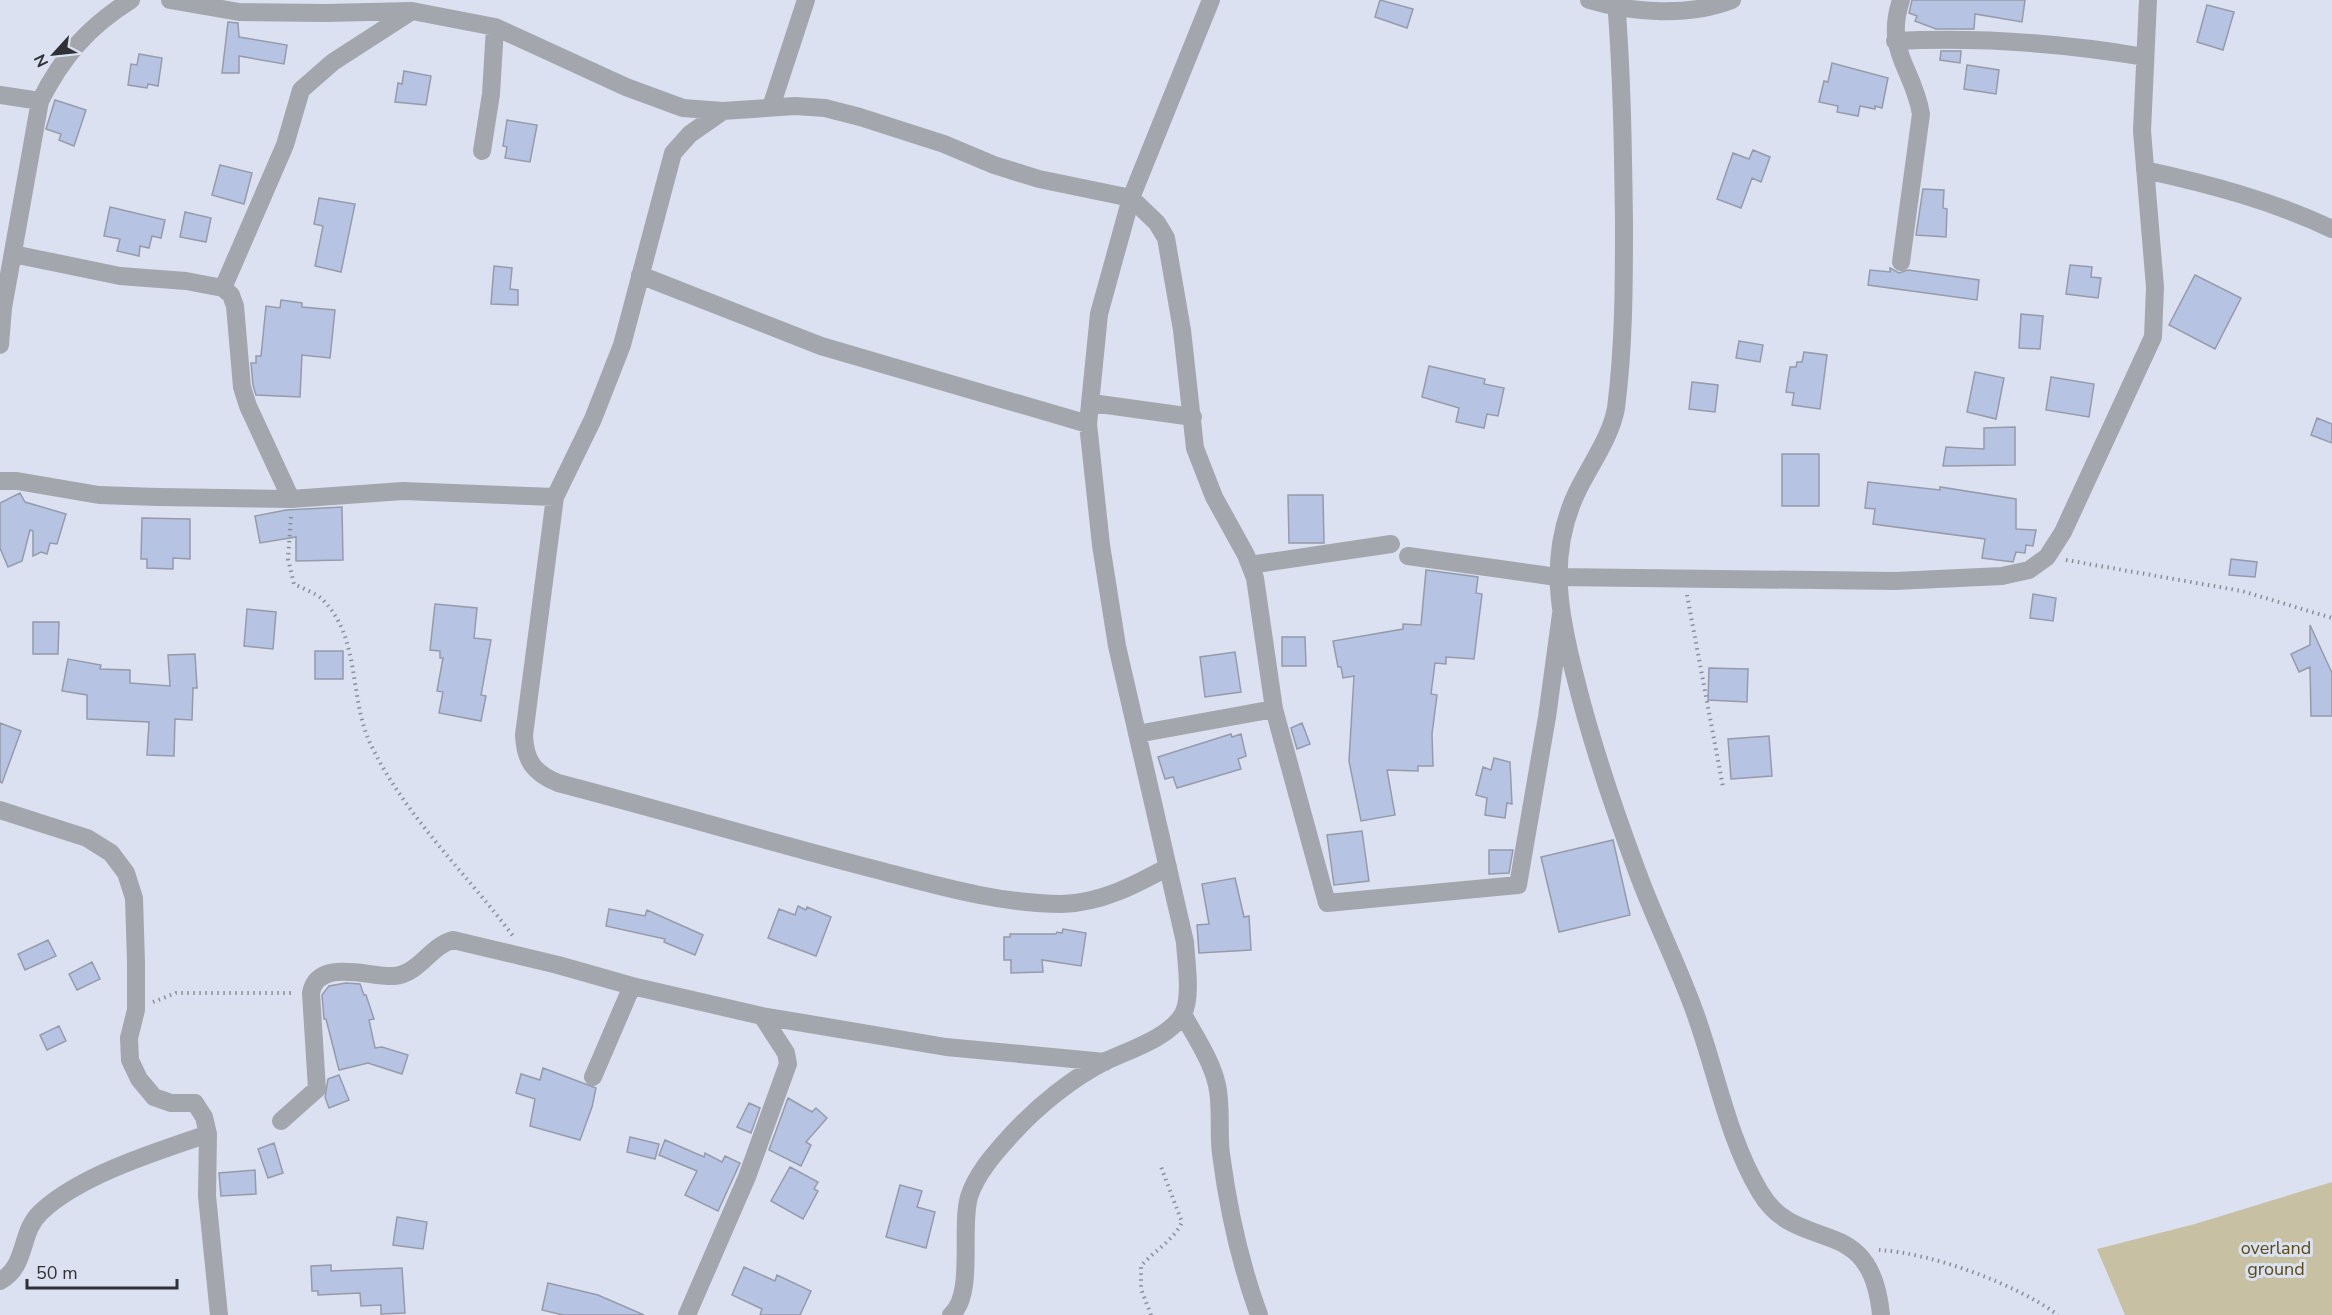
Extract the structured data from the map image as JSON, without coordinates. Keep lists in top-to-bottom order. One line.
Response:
{"parks":["overland ground"],"scale_bar":"50 m","north":"bottom left"}
